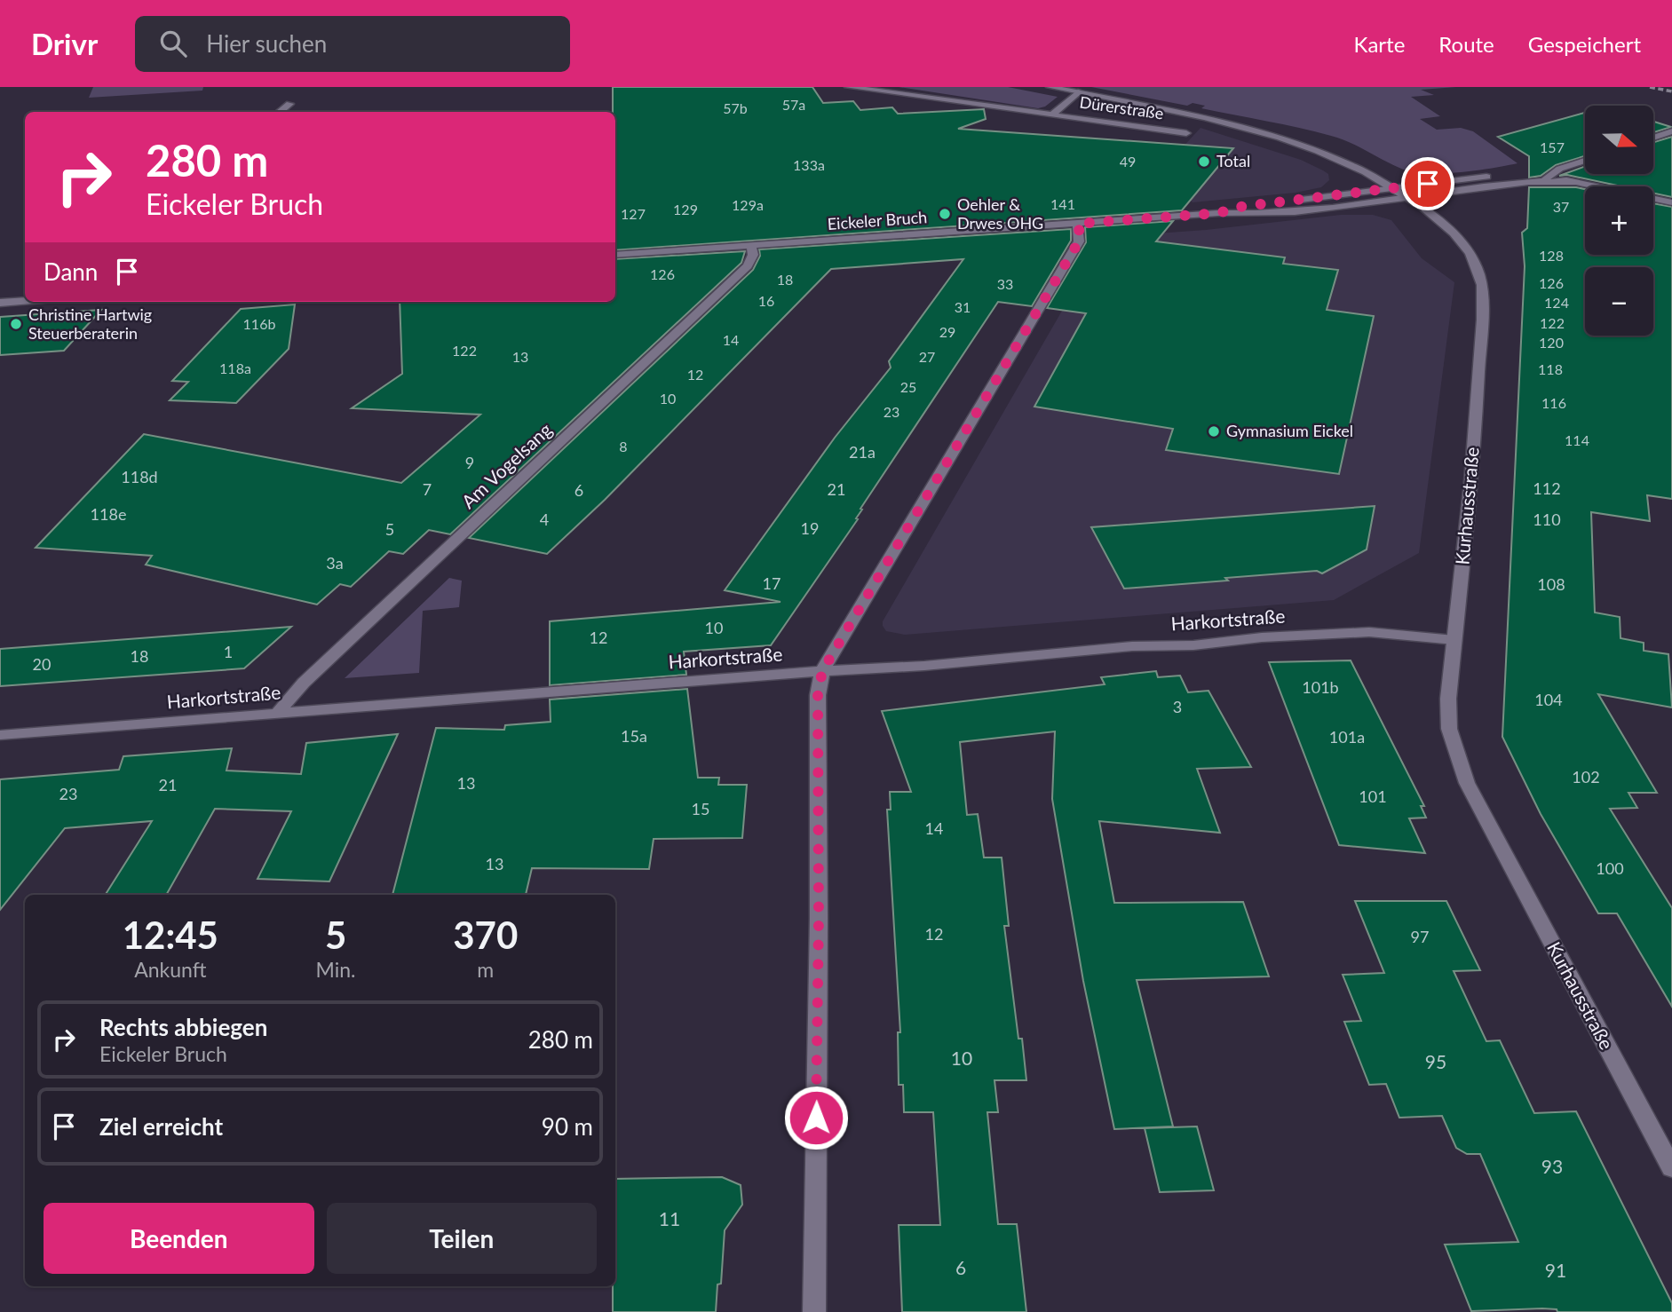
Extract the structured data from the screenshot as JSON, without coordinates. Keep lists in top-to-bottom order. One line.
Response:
{"streets":{"street":["Dürerstraße","Eickeler Bruch","Am Vogelsang","Kurhausstraße","Harkortstraße"]},"crossings":[["Dürerstraße","Kurhausstraße"],["Eickeler Bruch","Am Vogelsang"],["Eickeler Bruch","Kurhausstraße"],["Am Vogelsang","Harkortstraße"],["Kurhausstraße","Harkortstraße"]],"places":["Total","Oehler & Drwes OHG","Christine Hartwig Steuerberaterin","Gymnasium Eickel"],"house_numbers":["57a","57b","157","49","133a","141","129a","37","129","127","128","126","18","126","33","16","124","31","122","116b","29","14","120","122","13","27","118a","118","12","25","10","116","23","114","8","21a","9","118d","112","7","21","6","118e","4","110","19","5","3a","17","108","10","12","1","18","20","101b","104","3","15a","101a","102","13","21","23","101","15","14","13","100","12","97","10","95","93","11","6","91"],"north":"right","page":{"header":"Drivr","search":"Hier suchen","nav":["Karte","Route","Gespeichert"],"map_buttons":["+","−"],"turn":["280 m","Eickeler Bruch"],"then":"Dann","eta":["12:45","Ankunft","5","Min.","370","m"],"list":[{"name":"Rechts abbiegen","note":"Eickeler Bruch","value":"280 m"},{"name":"Ziel erreicht","value":"90 m"}],"buttons":["Beenden","Teilen"]}}
